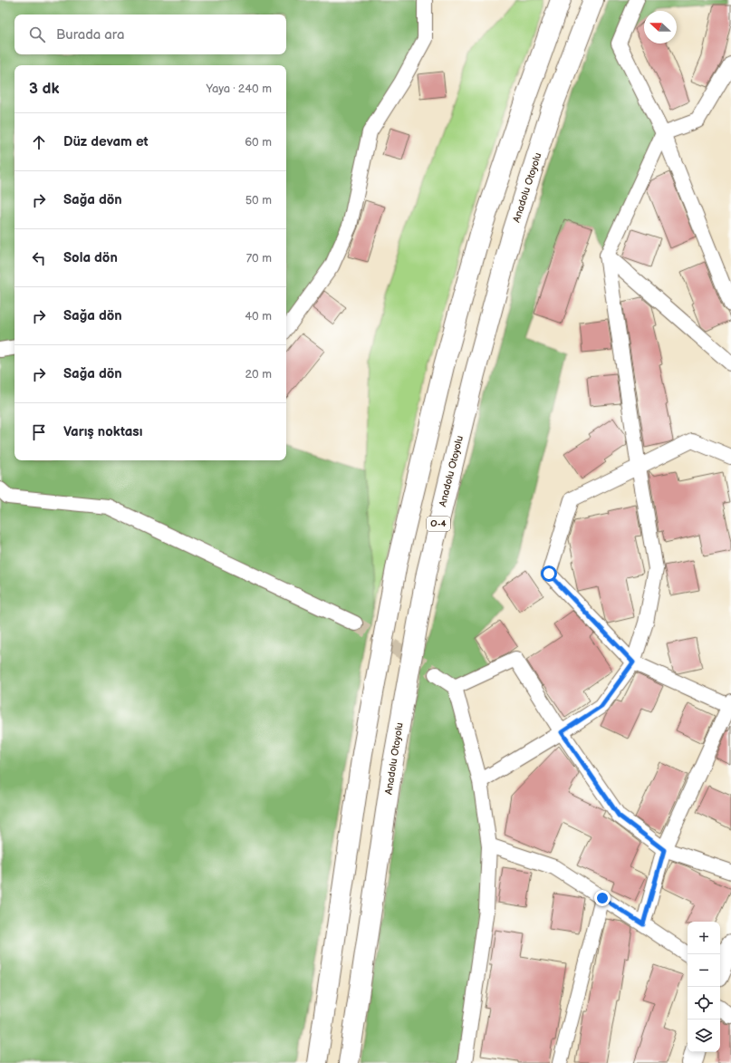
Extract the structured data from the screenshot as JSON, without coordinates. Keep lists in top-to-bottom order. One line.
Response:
{"streets":{"main road":["Anadolu Otoyolu","O-4"]},"north":"left","page":{"search":"Burada ara","heading":["3 dk","Yaya · 240 m"],"list":[["Düz devam et","60 m"],["Sağa dön","50 m"],["Sola dön","70 m"],["Sağa dön","40 m"],["Sağa dön","20 m"],"Varış noktası"],"map_buttons":["+","−"]}}
